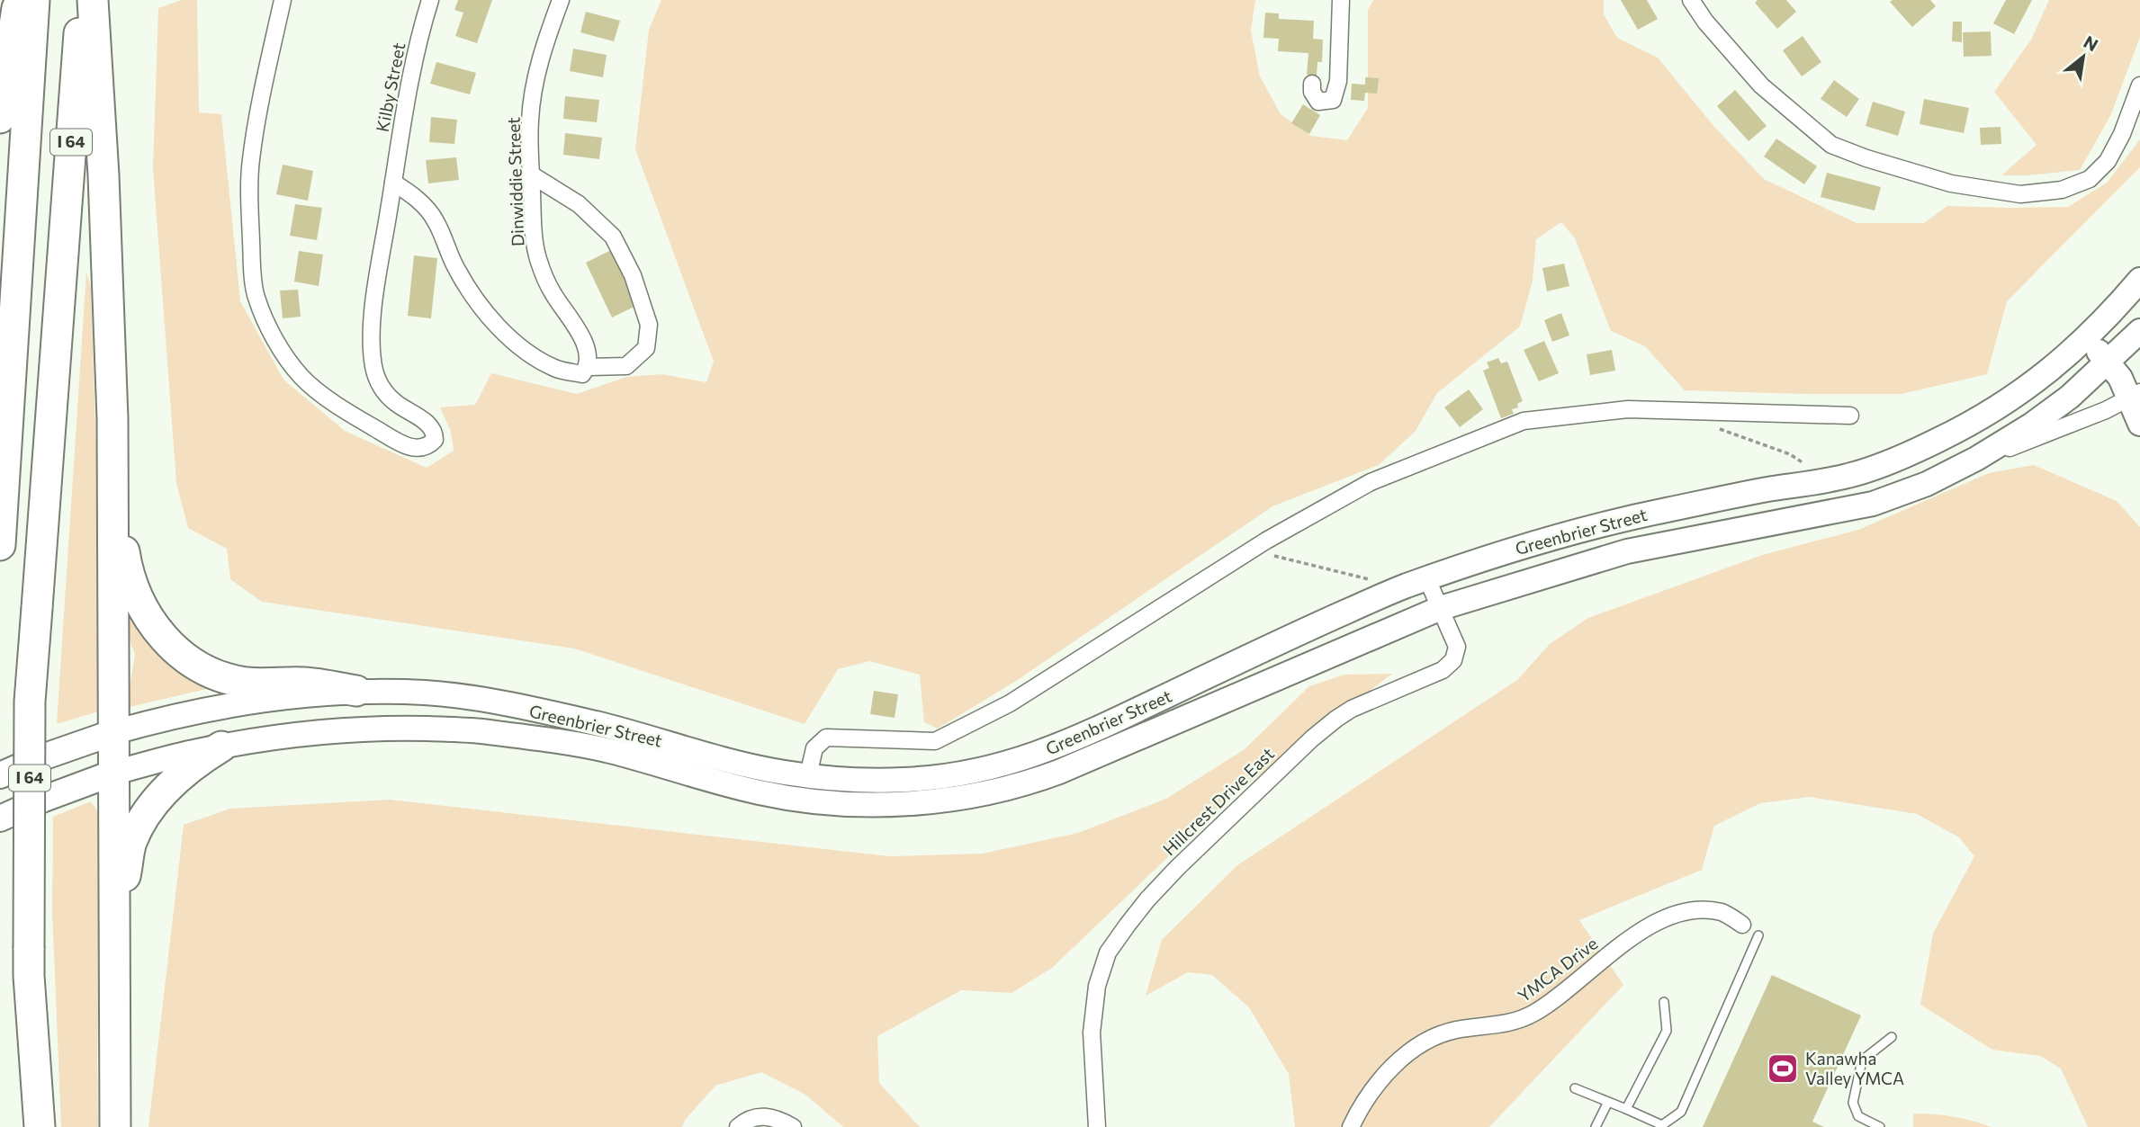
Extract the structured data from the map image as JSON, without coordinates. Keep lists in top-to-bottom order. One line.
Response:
{"streets":{"highway":["I 64"],"main road":["Greenbrier Street"],"street":["Kilby Street","Dinwiddie Street","Hillcrest Drive East","YMCA Drive"]},"crossings":[["Greenbrier Street","Hillcrest Drive East"]],"places":{"sports":["Kanawha Valley YMCA"]},"north":"top right"}
